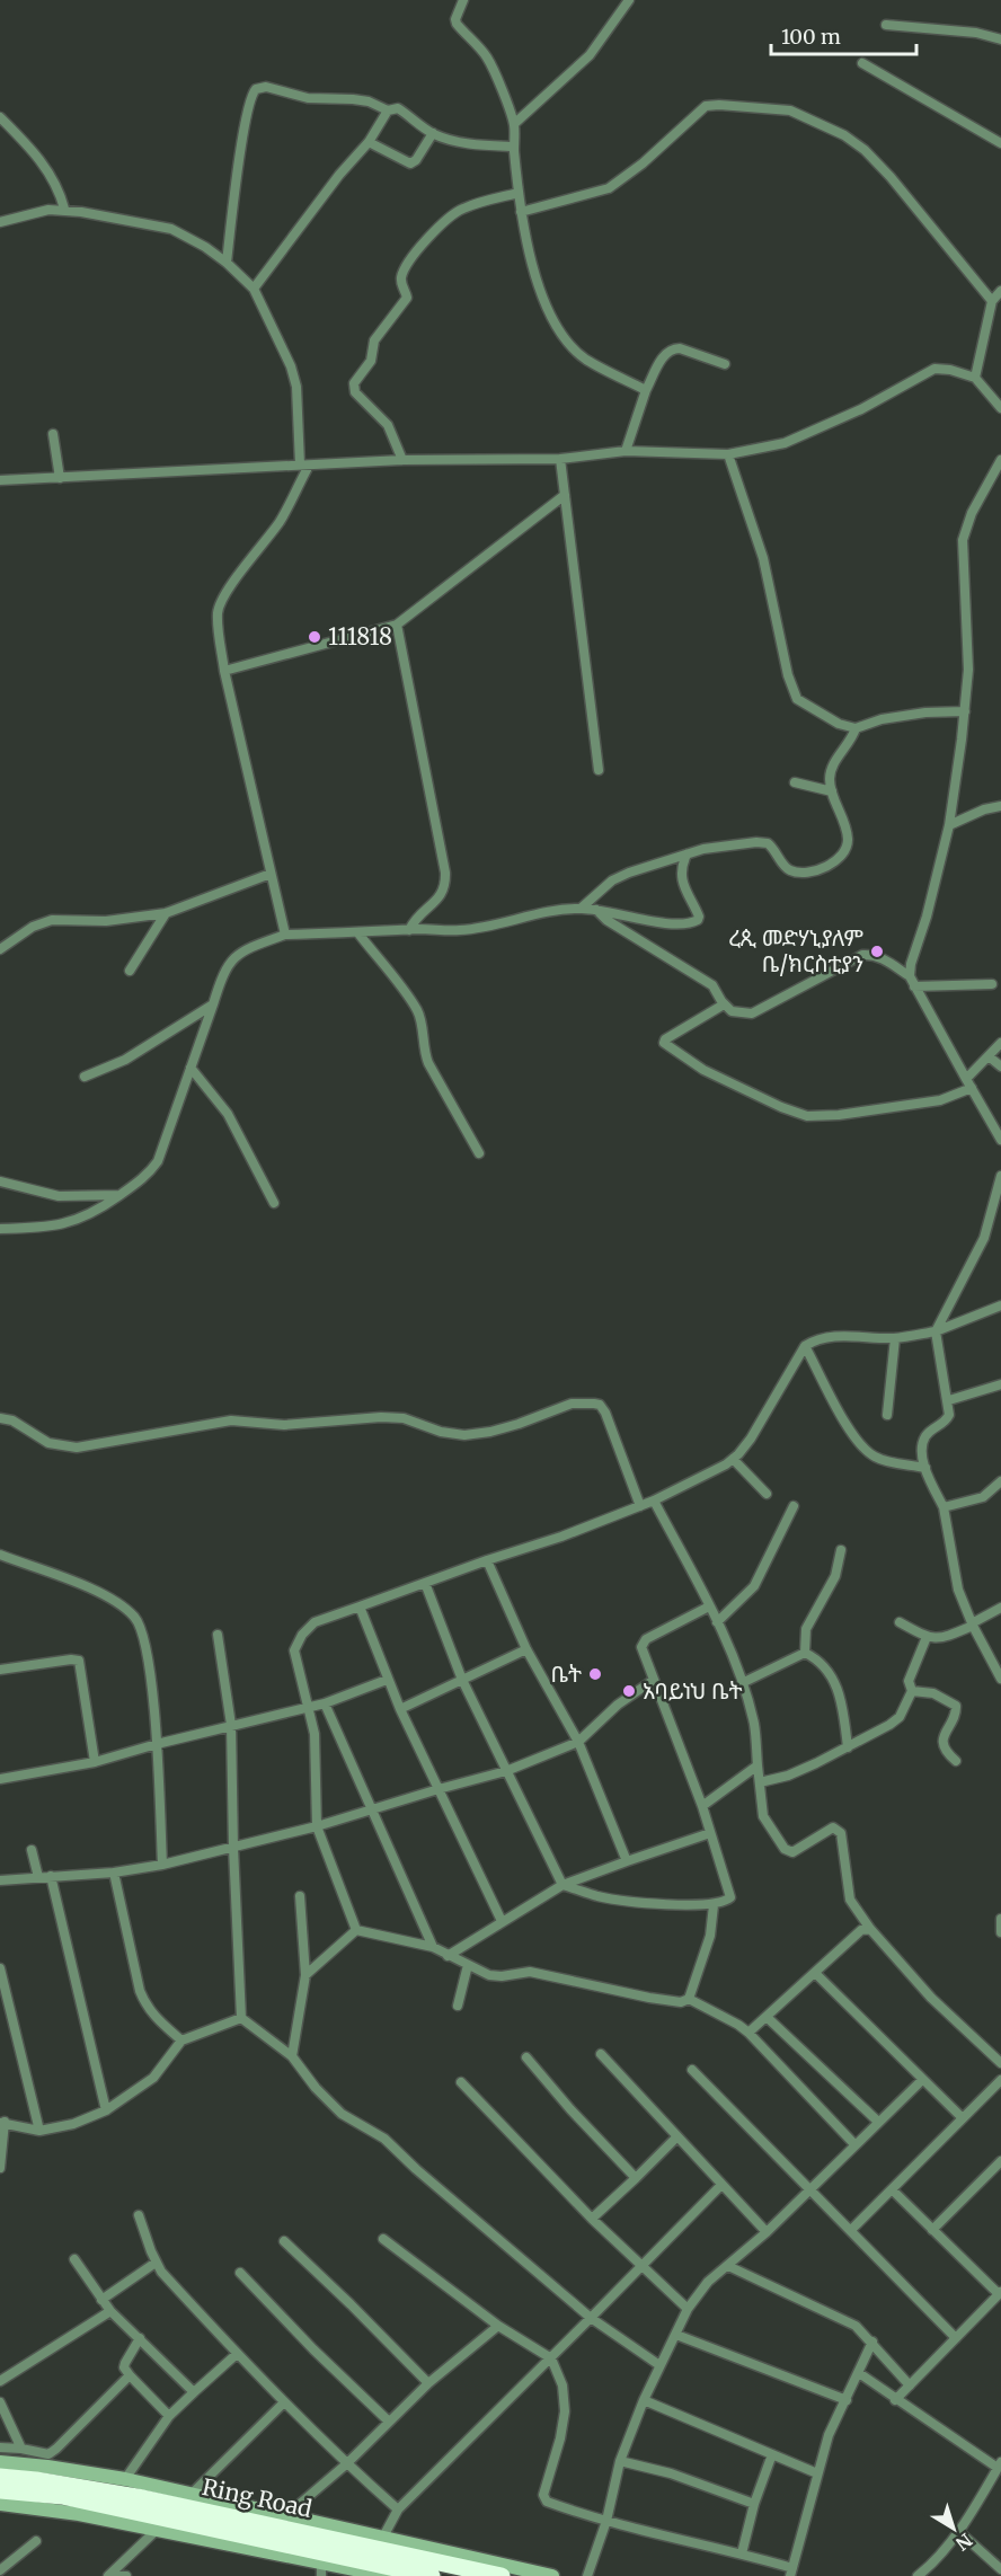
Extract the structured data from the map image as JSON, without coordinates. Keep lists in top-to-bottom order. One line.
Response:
{"streets":{"highway":["Ring Road"]},"places":["111818","ረጲ መድሃኒያለም ቤ/ክርስቲያን","ቤት","አባይነህ ቤት"],"scale_bar":"100 m","north":"bottom right"}
